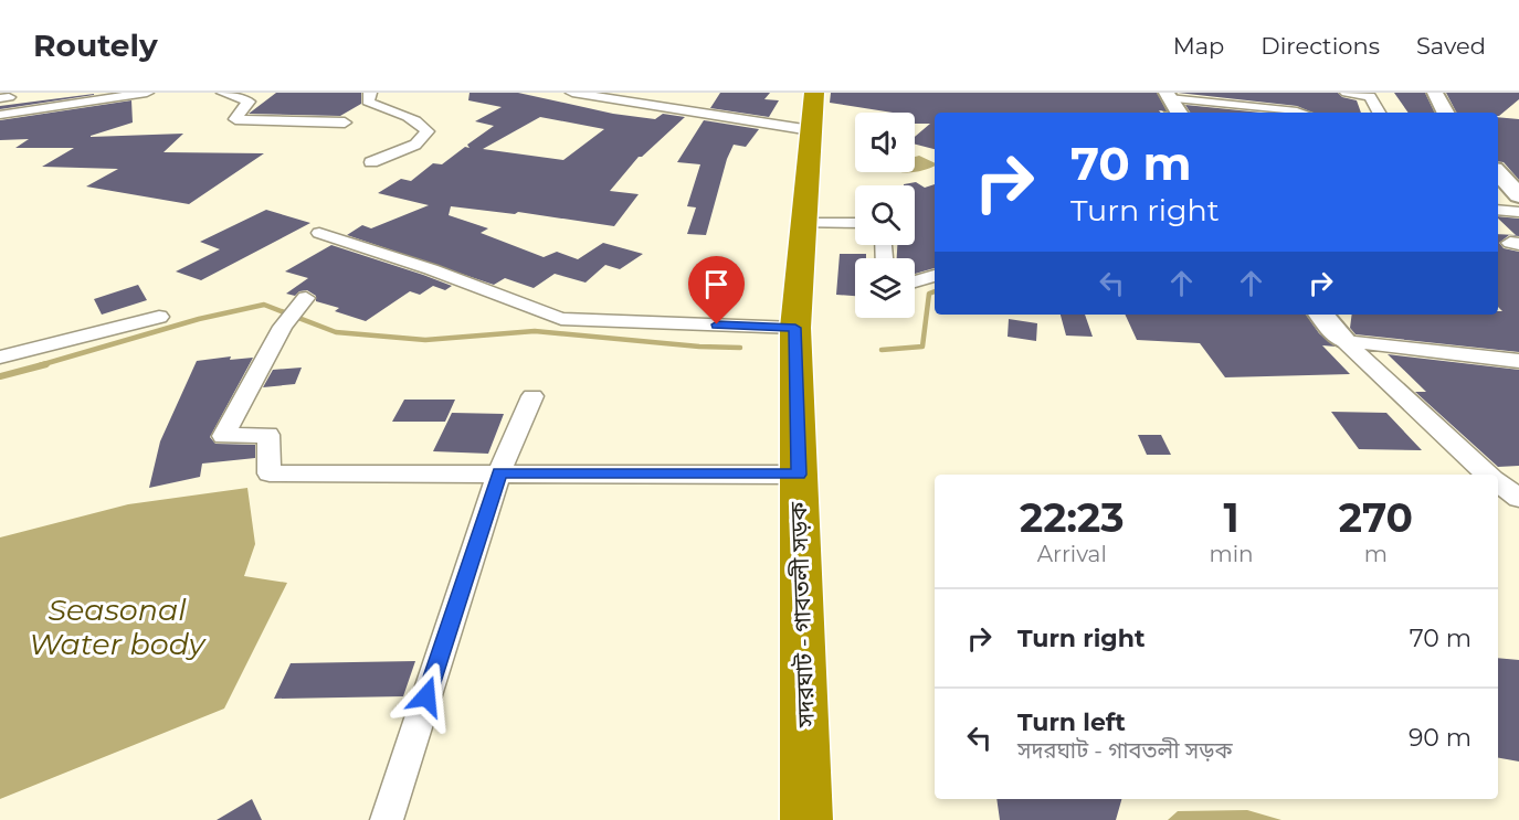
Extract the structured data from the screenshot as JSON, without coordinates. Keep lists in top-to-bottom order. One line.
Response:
{"streets":{"highway":["সদরঘাট - গাবতলী সড়ক"]},"water":["Seasonal Water body"],"page":{"header":"Routely","nav":["Map","Directions","Saved"],"turn":["70 m","Turn right"],"eta":["22:23","Arrival","1","min","270","m"],"list":[{"name":"Turn right","value":"70 m"},{"name":"Turn left","note":"সদরঘাট - গাবতলী সড়ক","value":"90 m"}]}}
